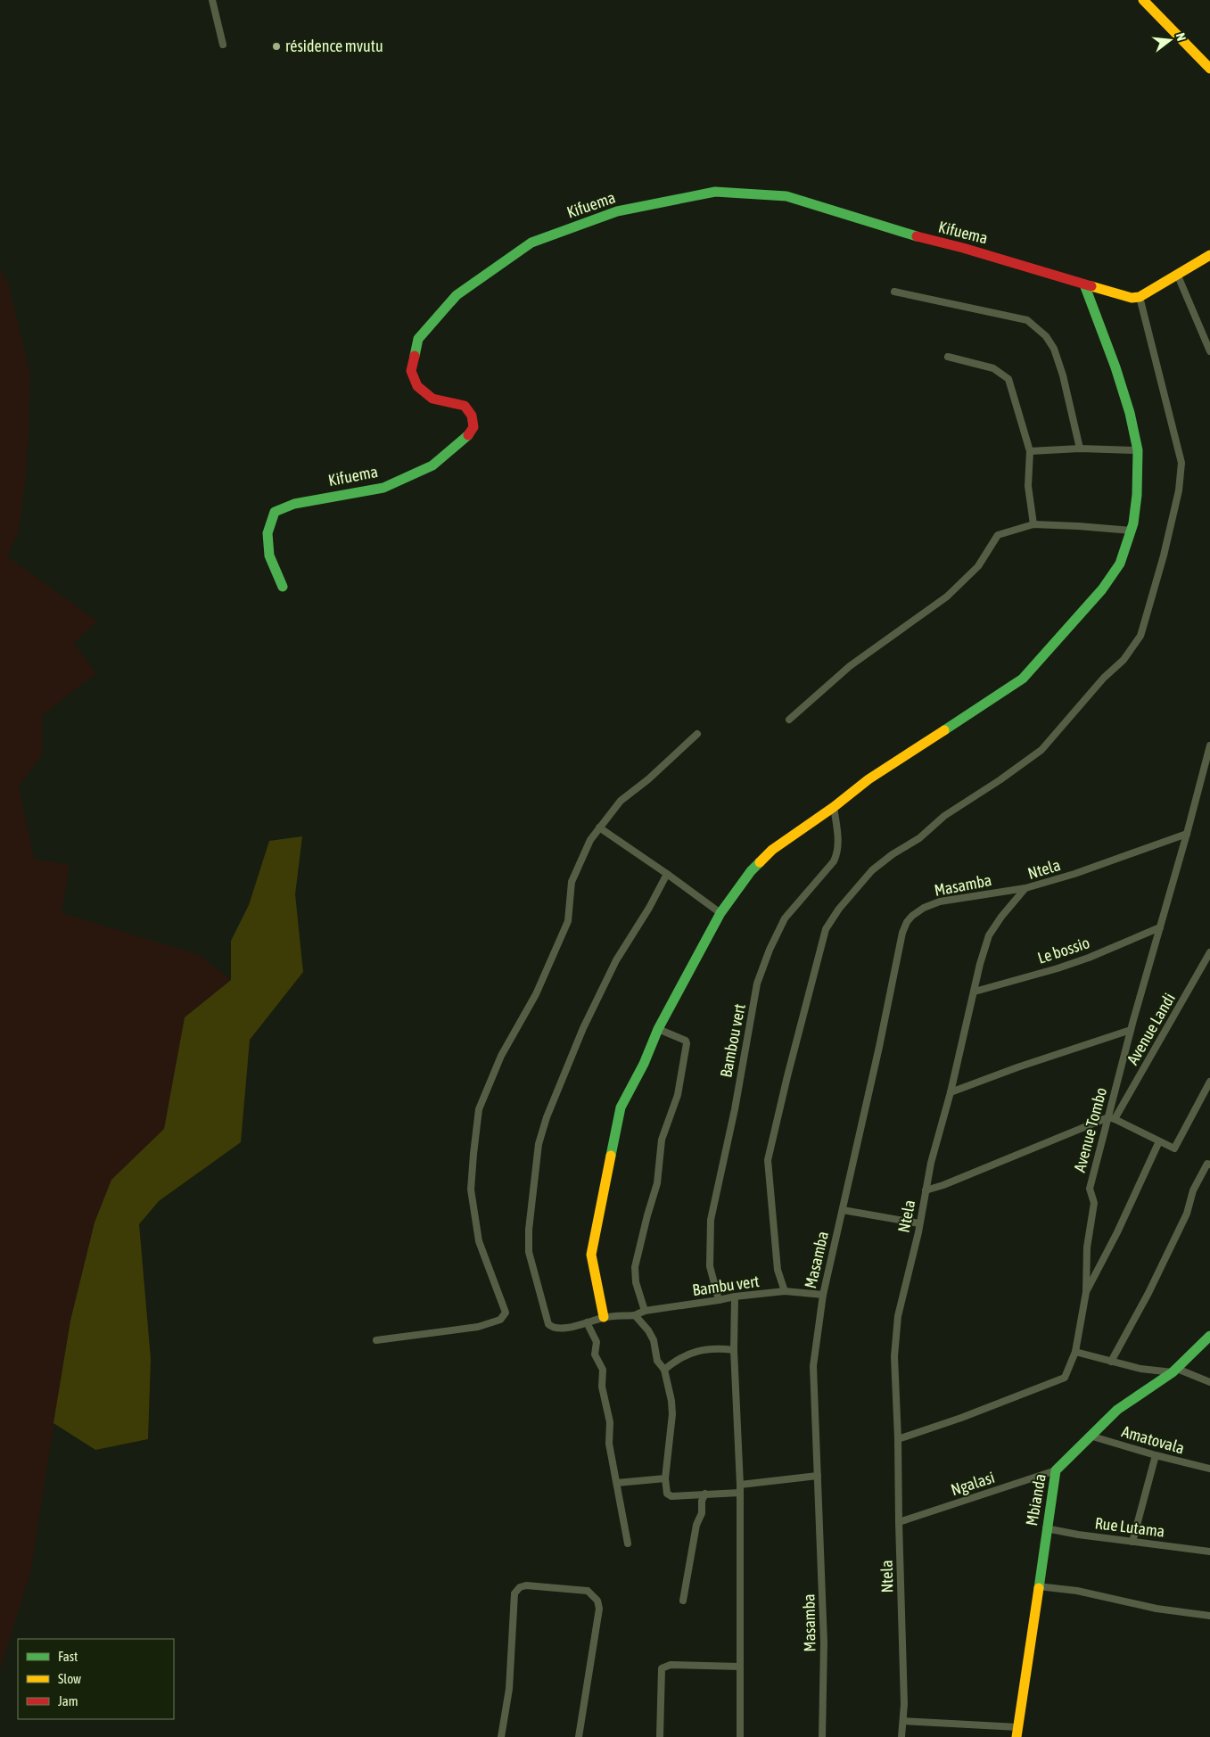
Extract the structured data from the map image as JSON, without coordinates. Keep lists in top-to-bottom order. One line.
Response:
{"streets":{"main road":["Kifuema","Mbianda"],"street":["Ntela","Masamba","Le bossio","Avenue Landi","Bambou vert","Avenue Tombo","Bambu vert","Amatovala","Ngalasi","Rue Lutama"]},"crossings":[["Ntela","Masamba"],["Ntela","Le bossio"],["Ntela","Avenue Tombo"],["Ntela","Ngalasi"],["Masamba","Bambu vert"],["Le bossio","Avenue Tombo"],["Avenue Landi","Avenue Tombo"],["Bambou vert","Bambu vert"],["Amatovala","Mbianda"],["Ngalasi","Mbianda"],["Mbianda","Rue Lutama"]],"places":["résidence mvutu"],"legend":["Fast","Slow","Jam"],"north":"right"}
